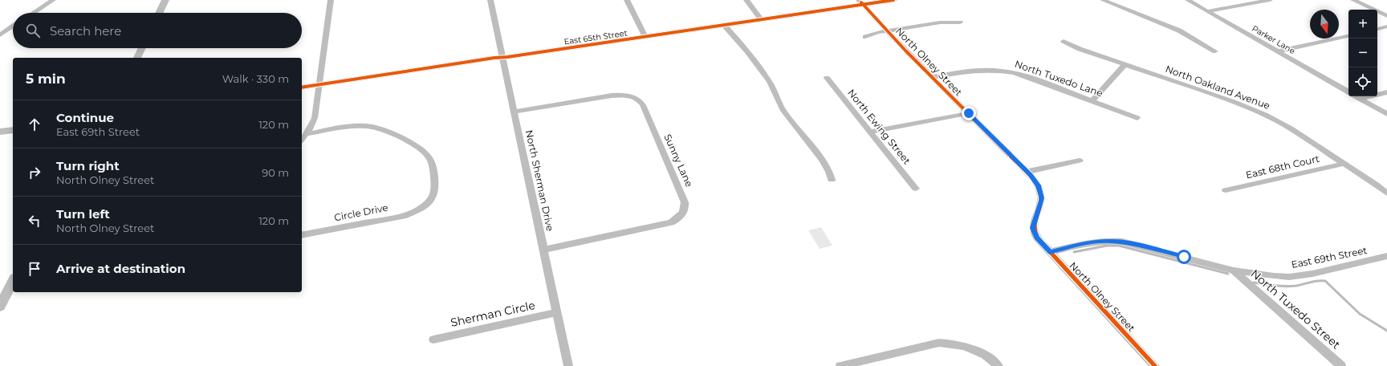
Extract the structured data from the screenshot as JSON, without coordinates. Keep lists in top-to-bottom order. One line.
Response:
{"streets":{"street":["East 65th Street","Parker Lane","North Olney Street","North Tuxedo Lane","North Oakland Avenue","North Ewing Street","Sunny Lane","East 68th Court","North Sherman Drive","Circle Drive","East 69th Street","North Tuxedo Street","Sherman Circle"]},"crossings":[["East 65th Street","North Olney Street"],["East 65th Street","North Sherman Drive"],["North Olney Street","North Tuxedo Lane"],["North Olney Street","East 69th Street"],["North Oakland Avenue","East 68th Court"],["Sunny Lane","North Sherman Drive"],["North Sherman Drive","Sherman Circle"],["East 69th Street","North Tuxedo Street"]],"north":"bottom","page":{"map_buttons":["+","−"],"search":"Search here","heading":["5 min","Walk · 330 m"],"list":[["Continue","East 69th Street","120 m"],["Turn right","North Olney Street","90 m"],["Turn left","North Olney Street","120 m"],"Arrive at destination"]}}
